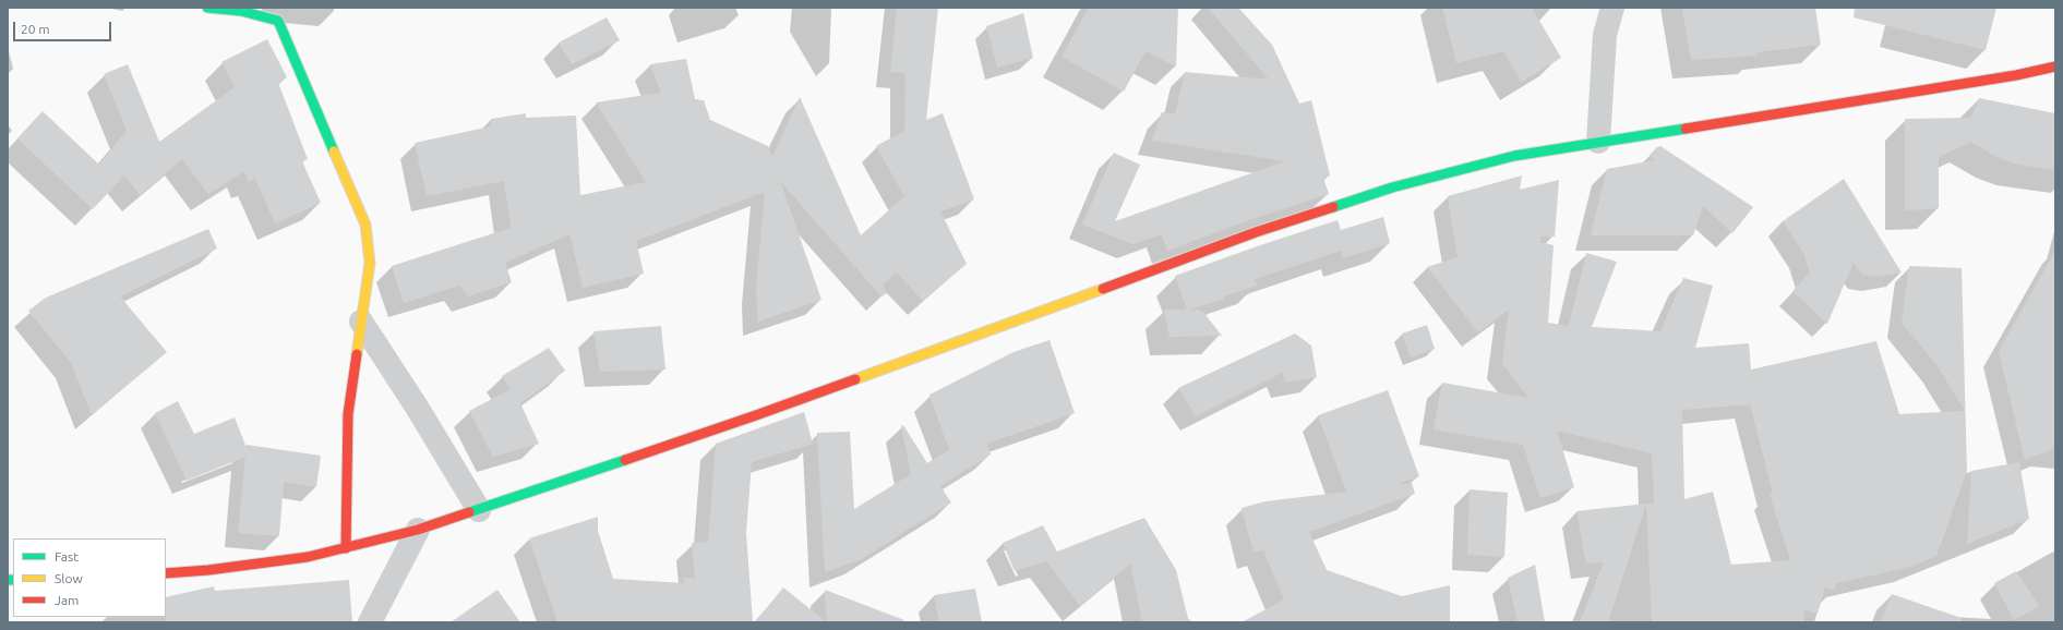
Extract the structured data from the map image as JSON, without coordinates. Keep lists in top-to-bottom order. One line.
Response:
{"legend":["Fast","Slow","Jam"],"scale_bar":"20 m"}
